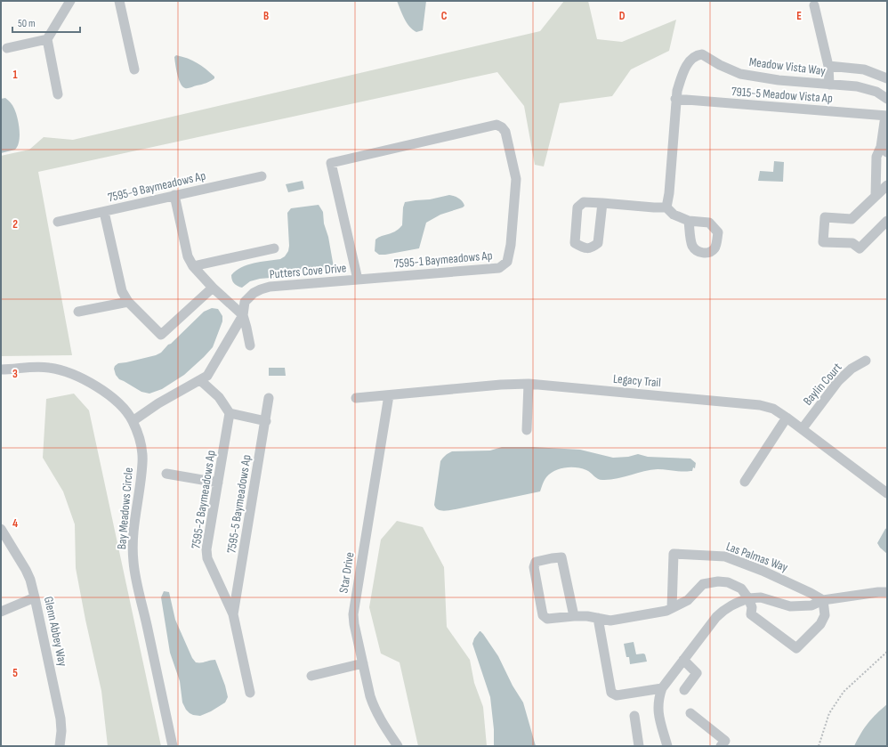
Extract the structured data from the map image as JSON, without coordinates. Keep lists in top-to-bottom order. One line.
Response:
{"streets":{"street":["Meadow Vista Way","7915-5 Meadow Vista Ap","7595-9 Baymeadows Ap","7595-1 Baymeadows Ap","Putters Cove Drive","Legacy Trail","Baylin Court","7595-2 Baymeadows Ap","7595-5 Baymeadows Ap","Bay Meadows Circle","Las Palmas Way","Star Drive","Glenn Abbey Way"]},"crossings":[["Meadow Vista Way","7915-5 Meadow Vista Ap"],["7595-1 Baymeadows Ap","Putters Cove Drive"],["Putters Cove Drive","Bay Meadows Circle"],["Legacy Trail","Baylin Court"],["Legacy Trail","Star Drive"],["7595-2 Baymeadows Ap","7595-5 Baymeadows Ap"]],"scale_bar":"50 m","grid":{"columns":["B","C","D","E"],"rows":["1","2","3","4","5"]}}
